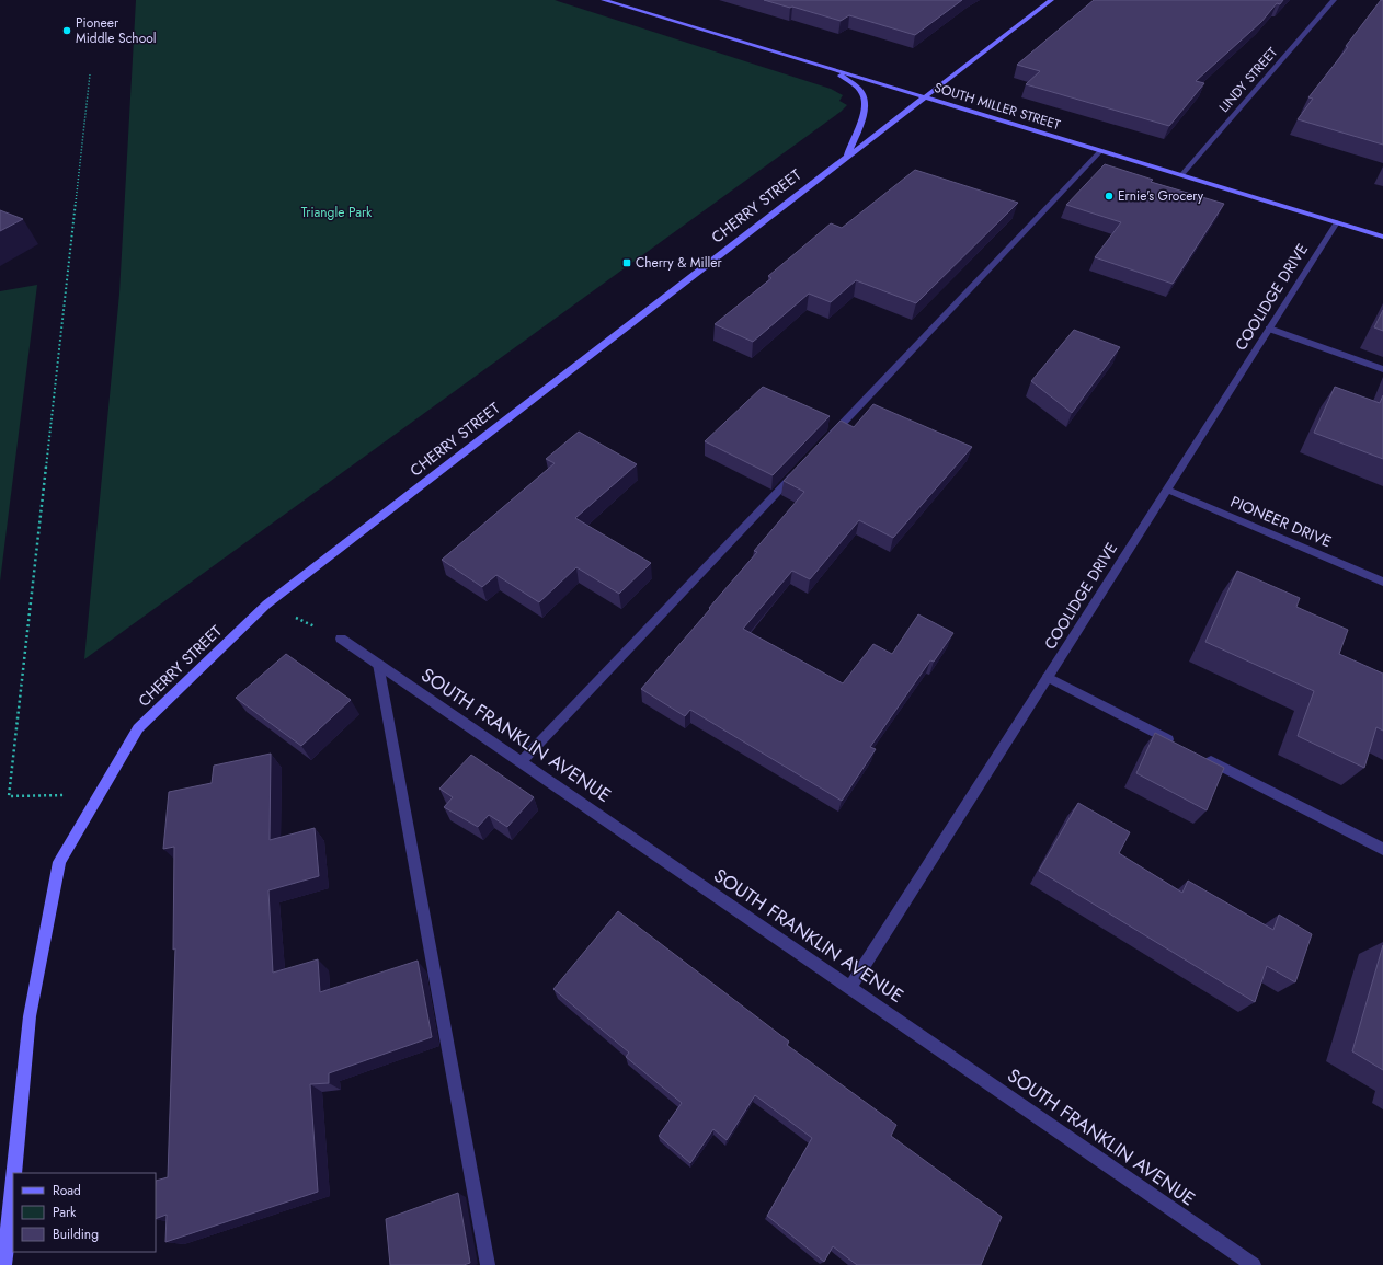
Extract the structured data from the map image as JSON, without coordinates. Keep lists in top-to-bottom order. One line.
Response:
{"streets":{"main road":["SOUTH MILLER STREET","CHERRY STREET"],"street":["LINDY STREET","COOLIDGE DRIVE","PIONEER DRIVE","SOUTH FRANKLIN AVENUE"]},"crossings":[["LINDY STREET","SOUTH MILLER STREET"],["SOUTH MILLER STREET","CHERRY STREET"],["SOUTH MILLER STREET","COOLIDGE DRIVE"],["COOLIDGE DRIVE","PIONEER DRIVE"],["COOLIDGE DRIVE","SOUTH FRANKLIN AVENUE"]],"parks":["Triangle Park"],"places":{"other":["Pioneer Middle School","Ernie's Grocery"],"transit":["Cherry & Miller"]},"legend":["Road","Park","Building"]}
